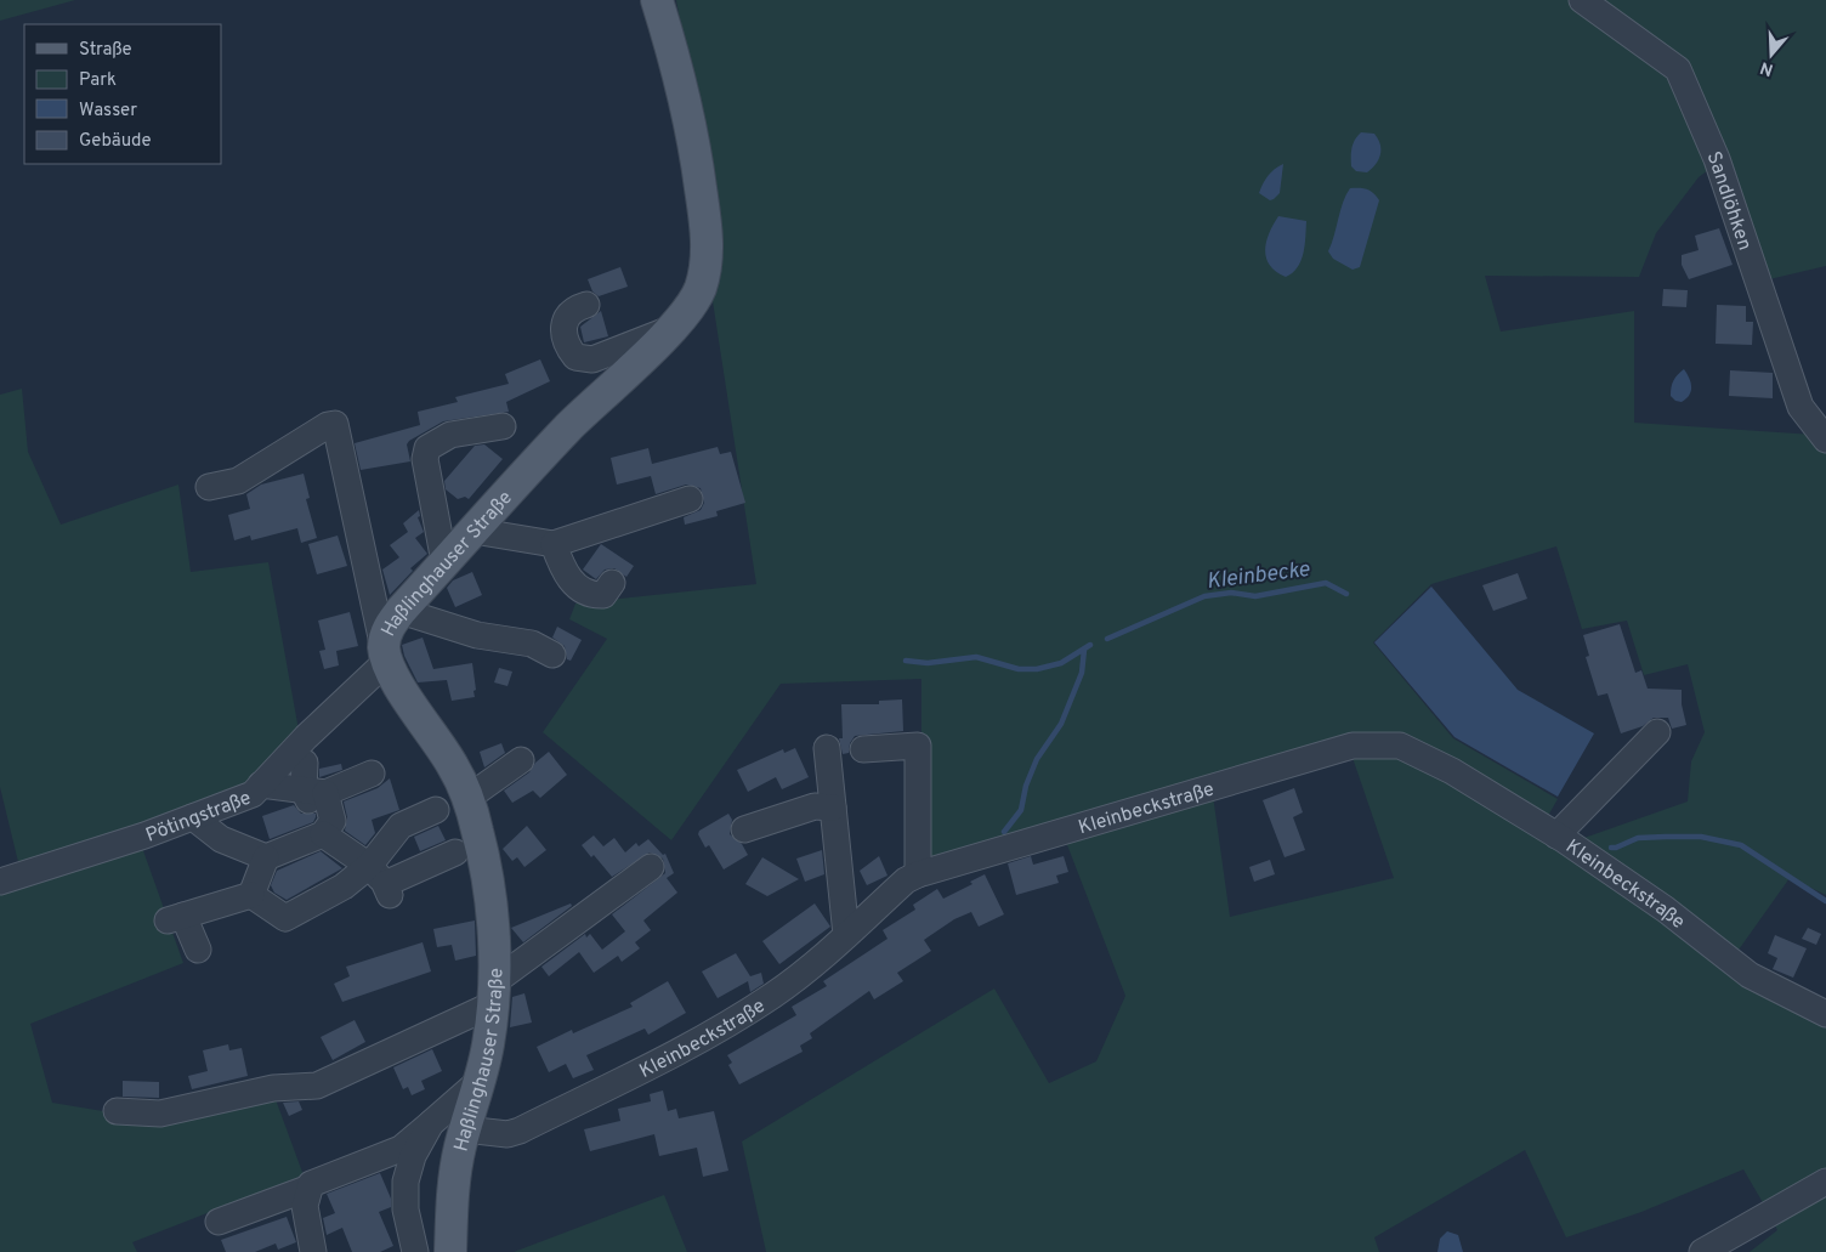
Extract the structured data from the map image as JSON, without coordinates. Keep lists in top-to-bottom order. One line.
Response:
{"streets":{"main road":["Haßlinghauser Straße"],"street":["Sandlöhken","Kleinbeckstraße","Pötingstraße"]},"crossings":[["Haßlinghauser Straße","Kleinbeckstraße"],["Haßlinghauser Straße","Pötingstraße"]],"water":["Kleinbecke"],"legend":["Straße","Park","Wasser","Gebäude"],"north":"bottom"}
